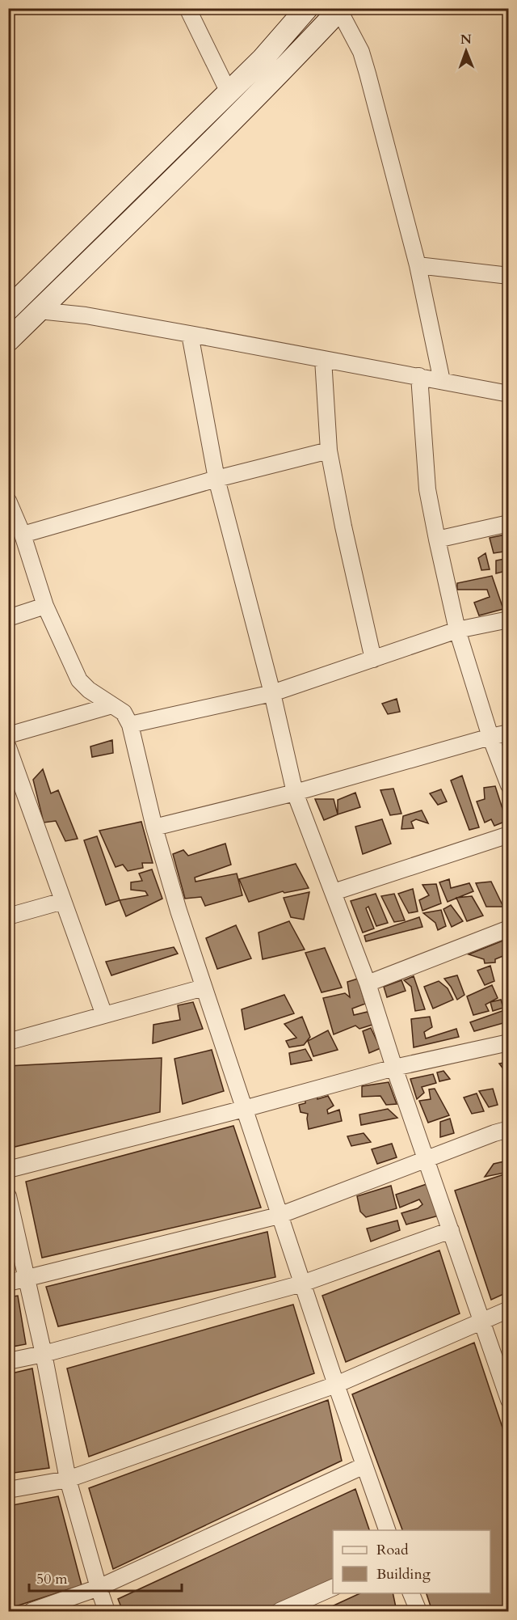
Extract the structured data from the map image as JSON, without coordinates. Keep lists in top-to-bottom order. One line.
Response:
{"legend":["Road","Building"],"scale_bar":"50 m","north":"top"}
